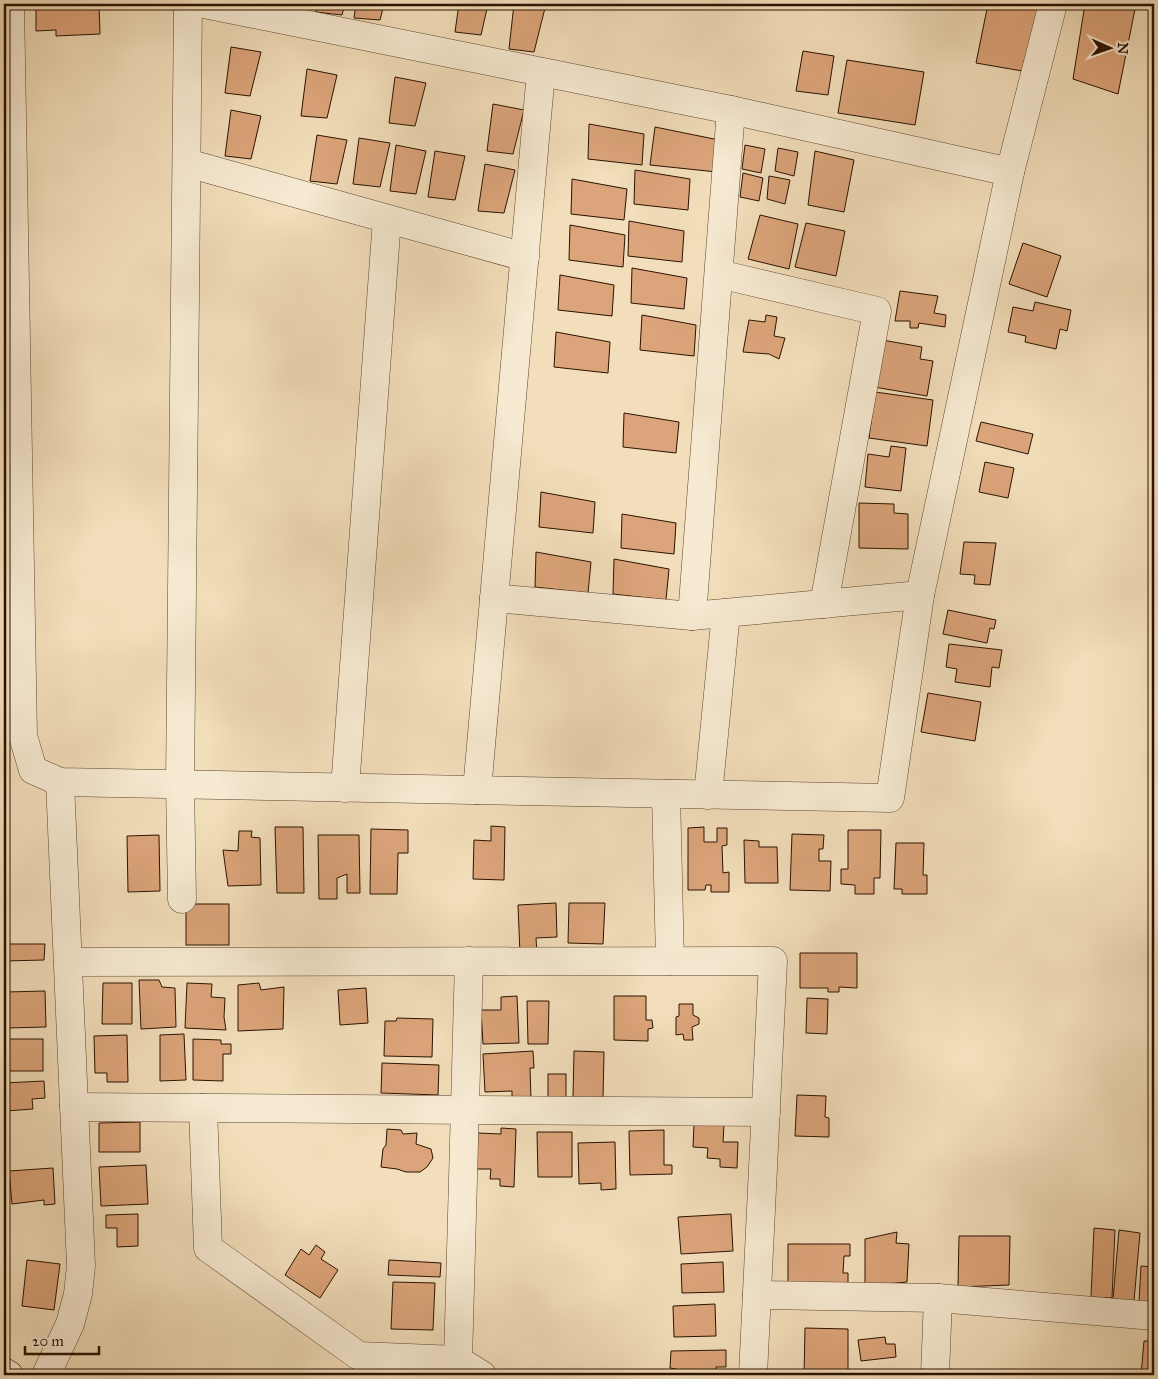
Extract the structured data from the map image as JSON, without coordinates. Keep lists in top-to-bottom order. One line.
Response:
{"scale_bar":"20 m","north":"right"}
